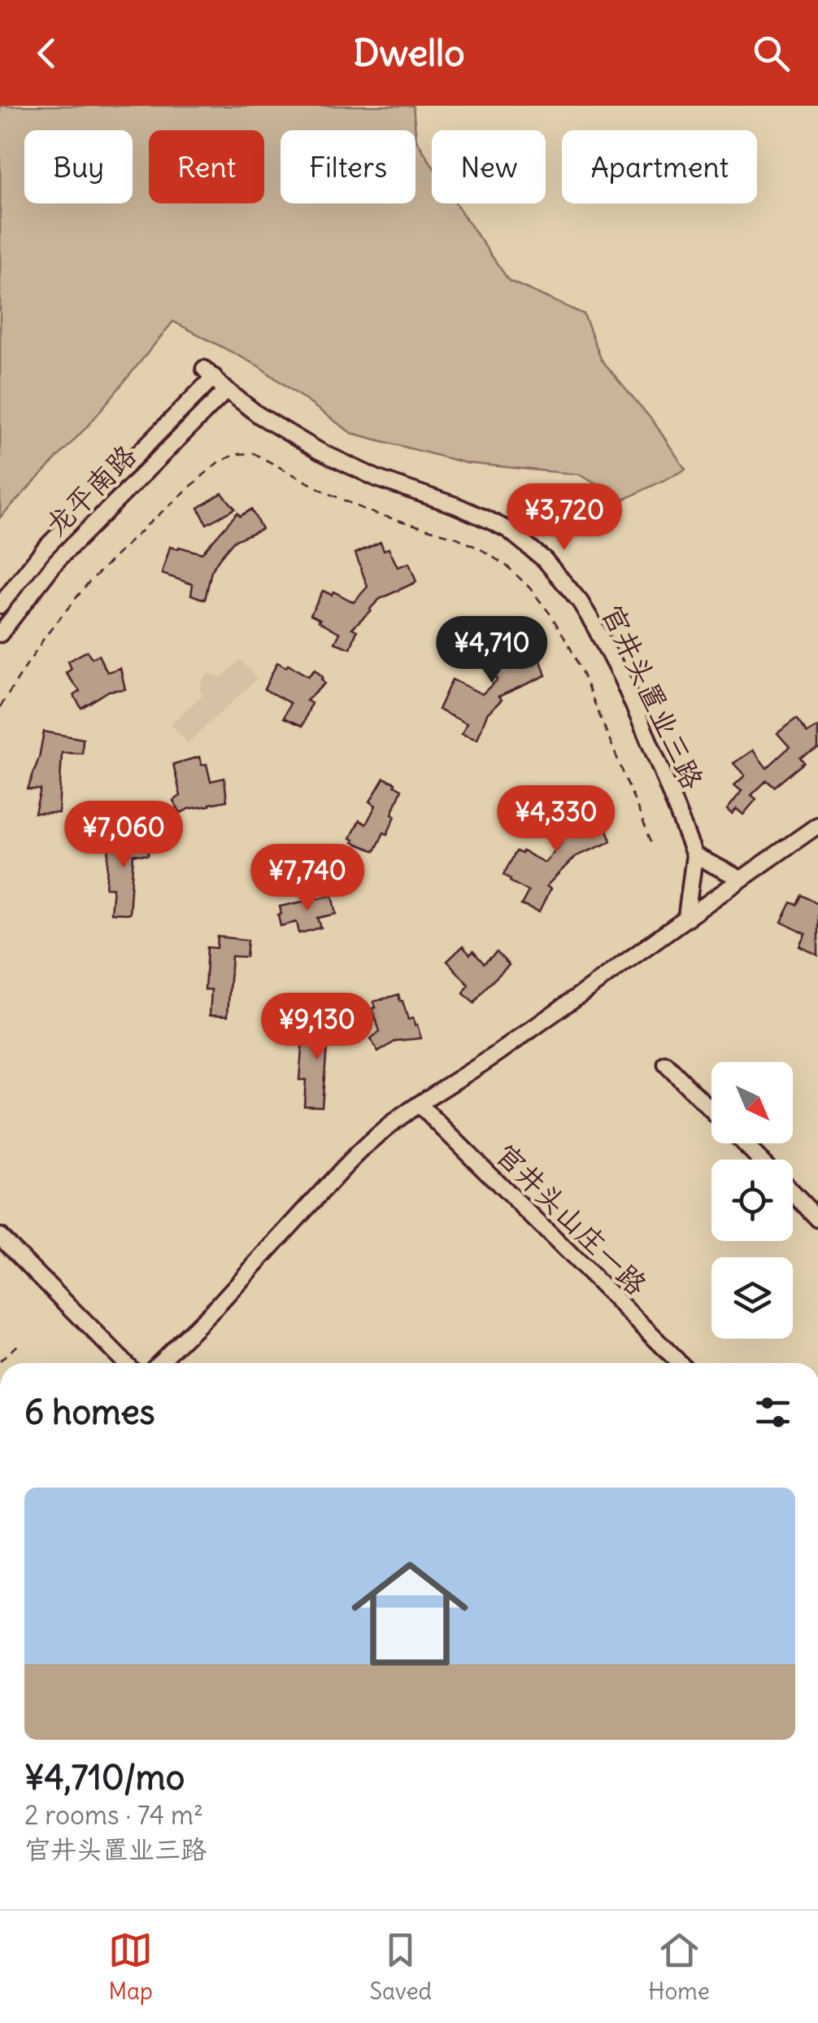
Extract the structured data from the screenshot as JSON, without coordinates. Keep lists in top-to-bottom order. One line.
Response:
{"streets":{"street":["龙平南路","官井头置业三路","官井头山庄一路"]},"crossings":[["龙平南路","官井头置业三路"]],"north":"bottom right","page":{"header":"Dwello","chip":["Buy","Rent","Filters","New","Apartment"],"price":["¥3,720","¥4,710","¥4,330","¥7,060","¥7,740","¥9,130"],"heading":"6 homes","list":[{"name":"¥4,710/mo","note":"2 rooms · 74 m² · 官井头置业三路"}],"tabs":["Map","Saved","Home"]}}
